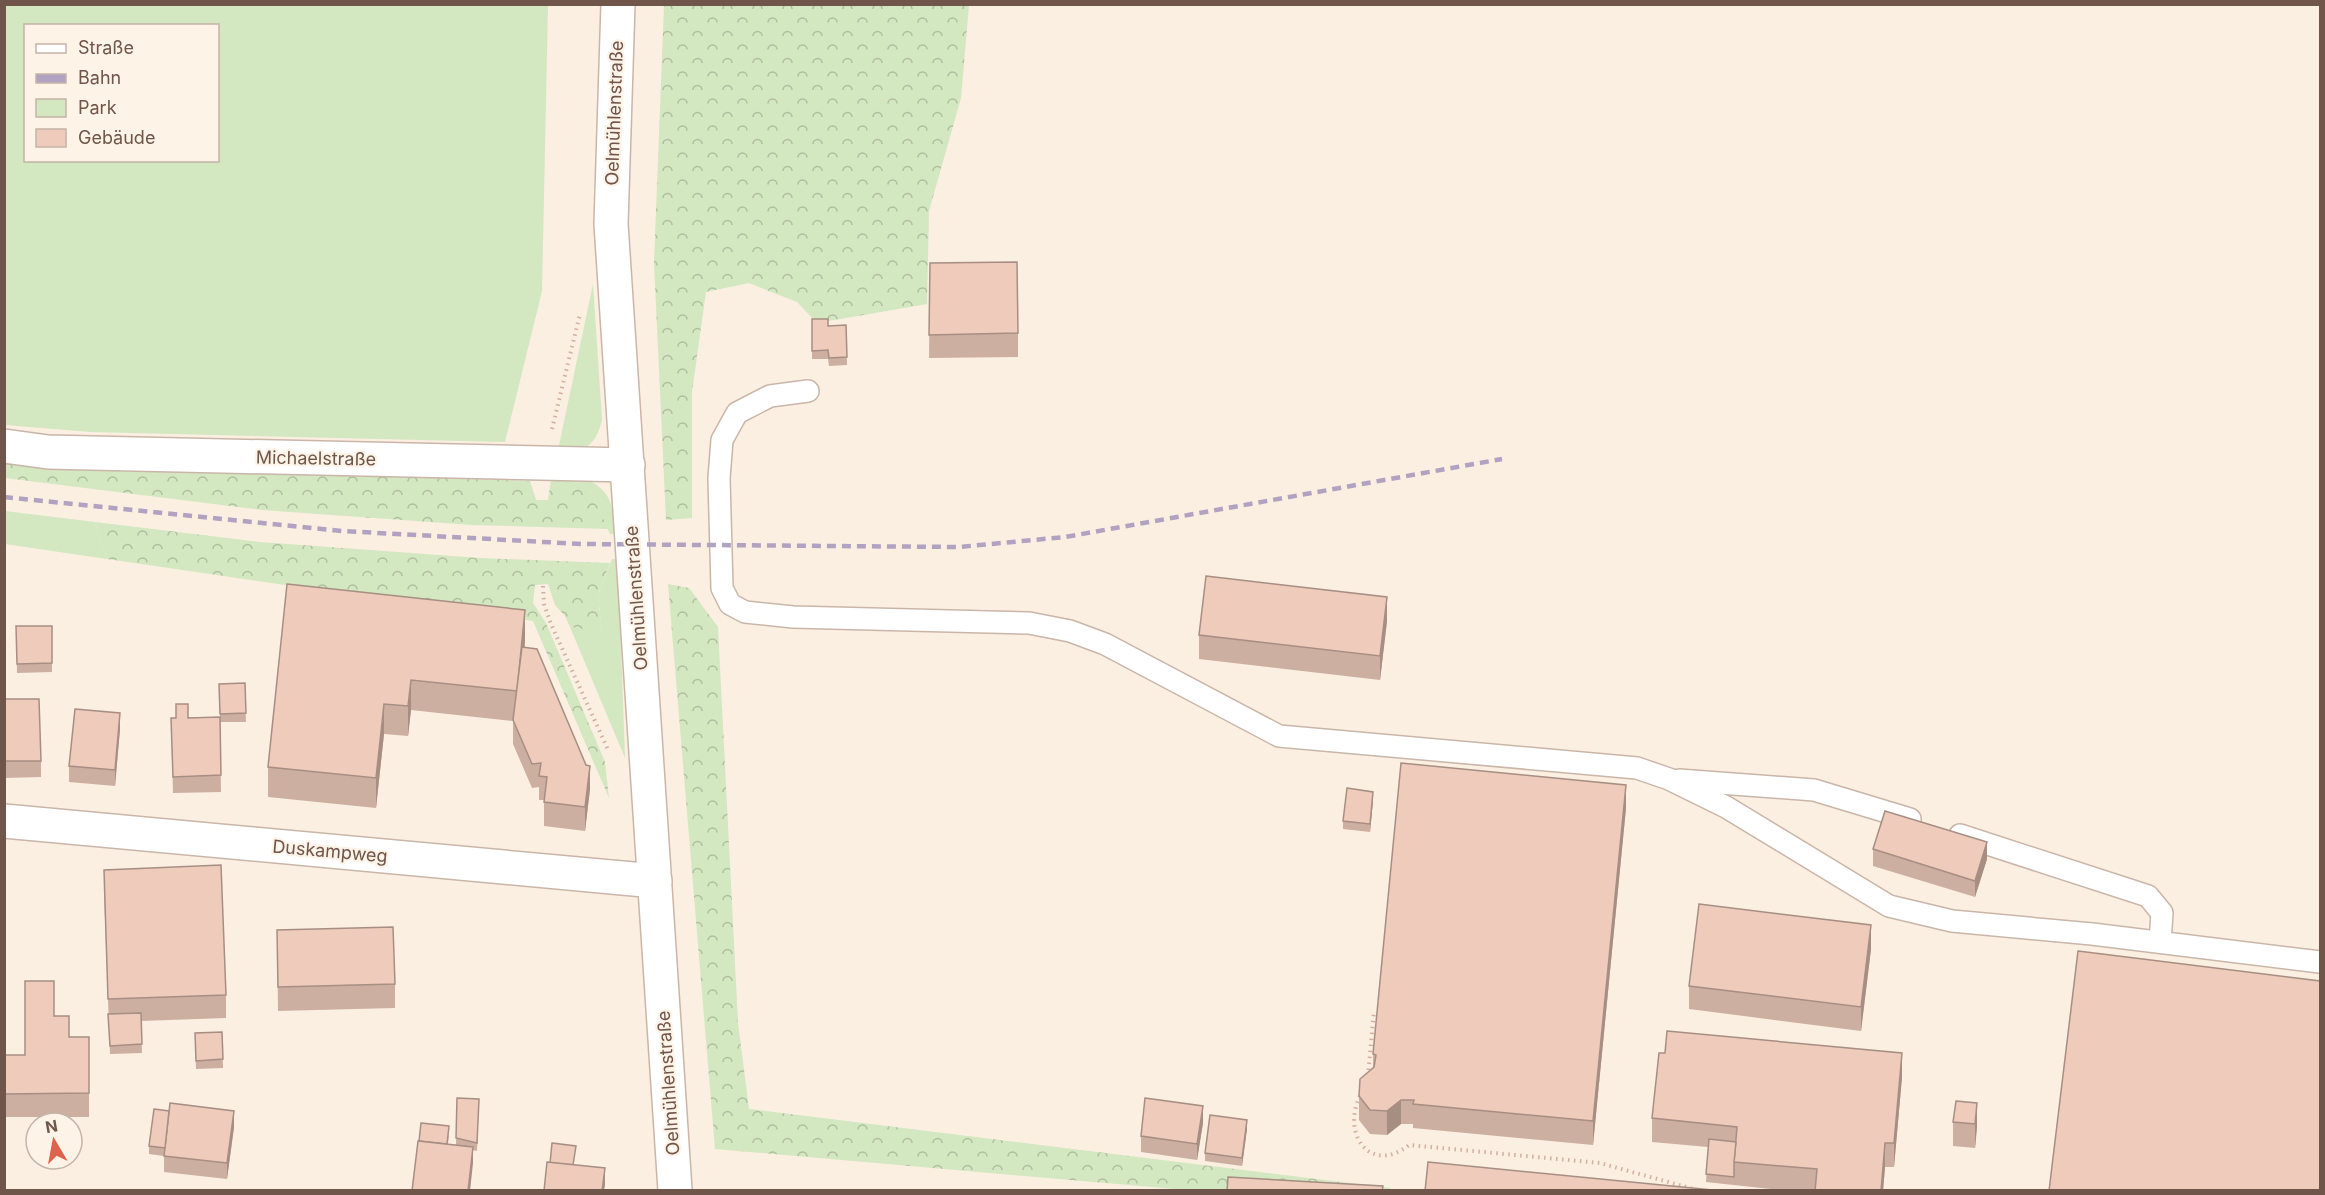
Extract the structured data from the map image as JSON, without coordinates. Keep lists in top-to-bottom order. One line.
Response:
{"streets":{"street":["Oelmühlenstraße","Michaelstraße","Duskampweg"]},"crossings":[["Oelmühlenstraße","Michaelstraße"],["Oelmühlenstraße","Duskampweg"]],"legend":["Straße","Bahn","Park","Gebäude"],"north":"top"}
